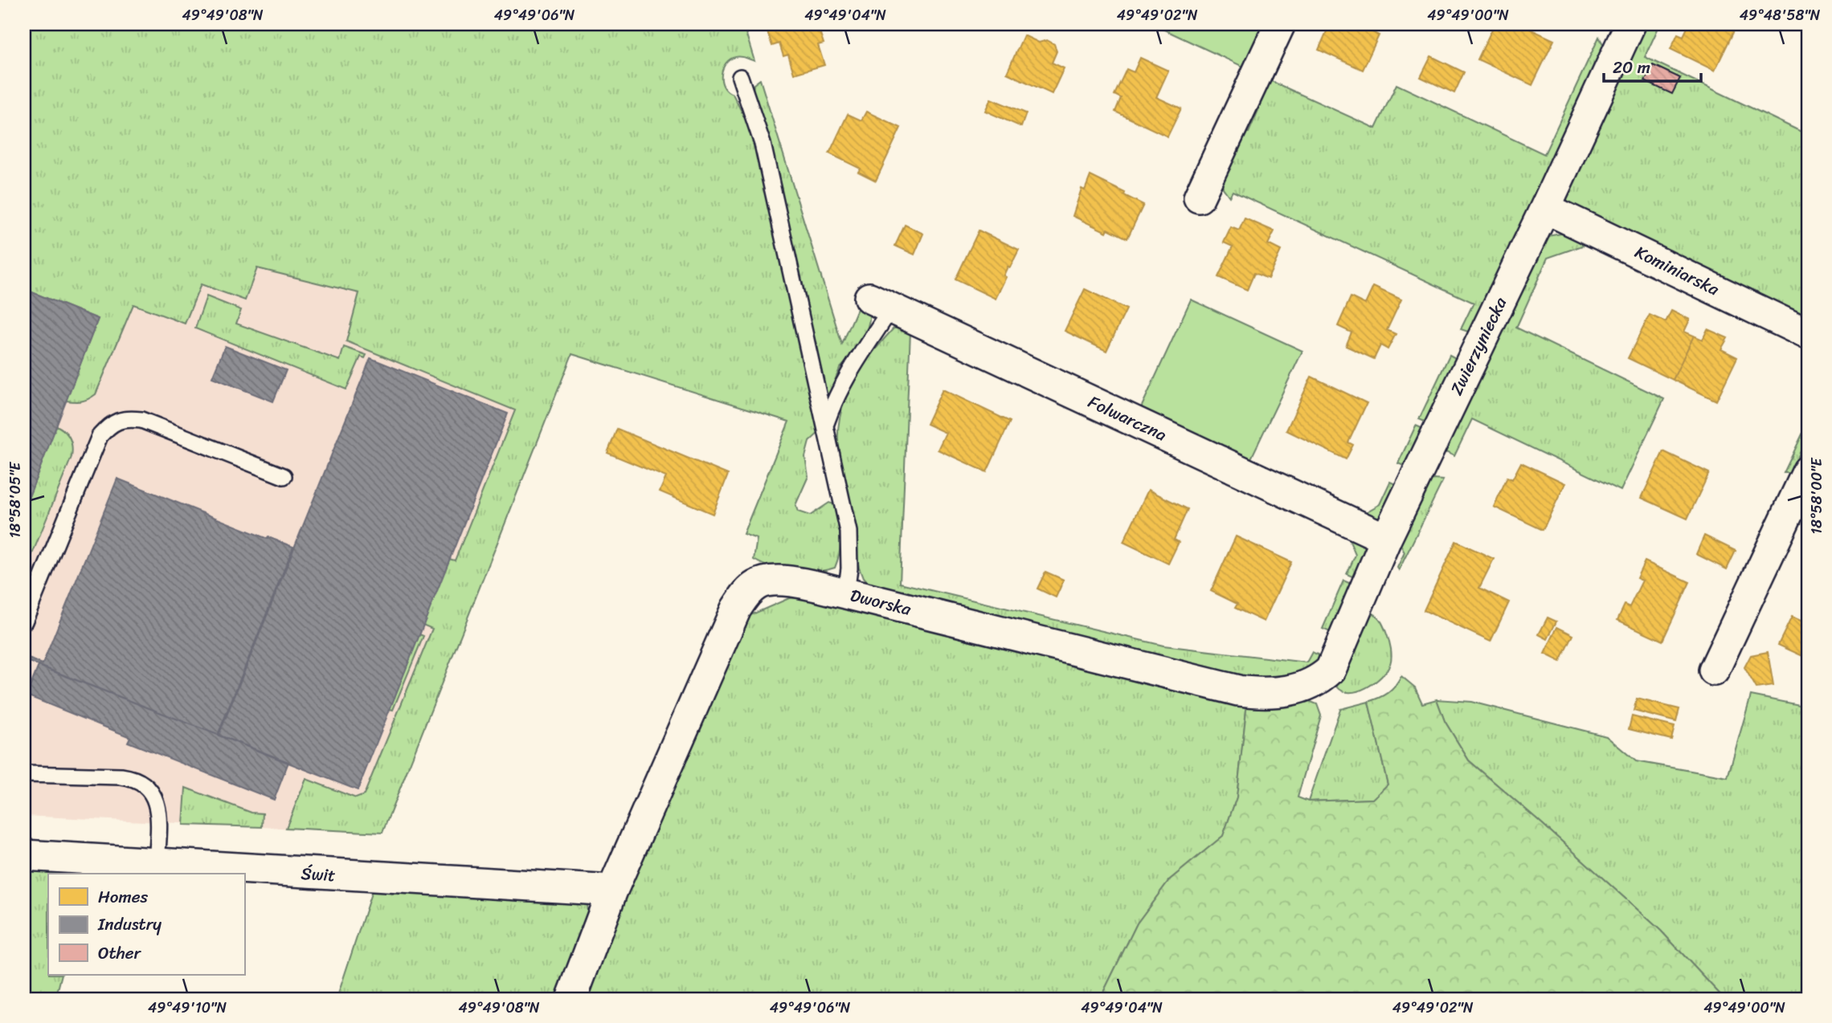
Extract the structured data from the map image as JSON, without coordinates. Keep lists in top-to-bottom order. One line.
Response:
{"streets":{"street":["Kominiarska","Zwierzyniecka","Folwarczna","Dworska","Świt"]},"crossings":[["Kominiarska","Zwierzyniecka"],["Zwierzyniecka","Folwarczna"],["Zwierzyniecka","Dworska"],["Dworska","Świt"]],"legend":["Homes","Industry","Other"],"scale_bar":"20 m","coordinates":["49°49'08\"N","49°49'06\"N","49°49'04\"N","49°49'02\"N","49°49'00\"N","49°48'58\"N","18°58'00\"E","18°58'05\"E","49°49'10\"N"]}
